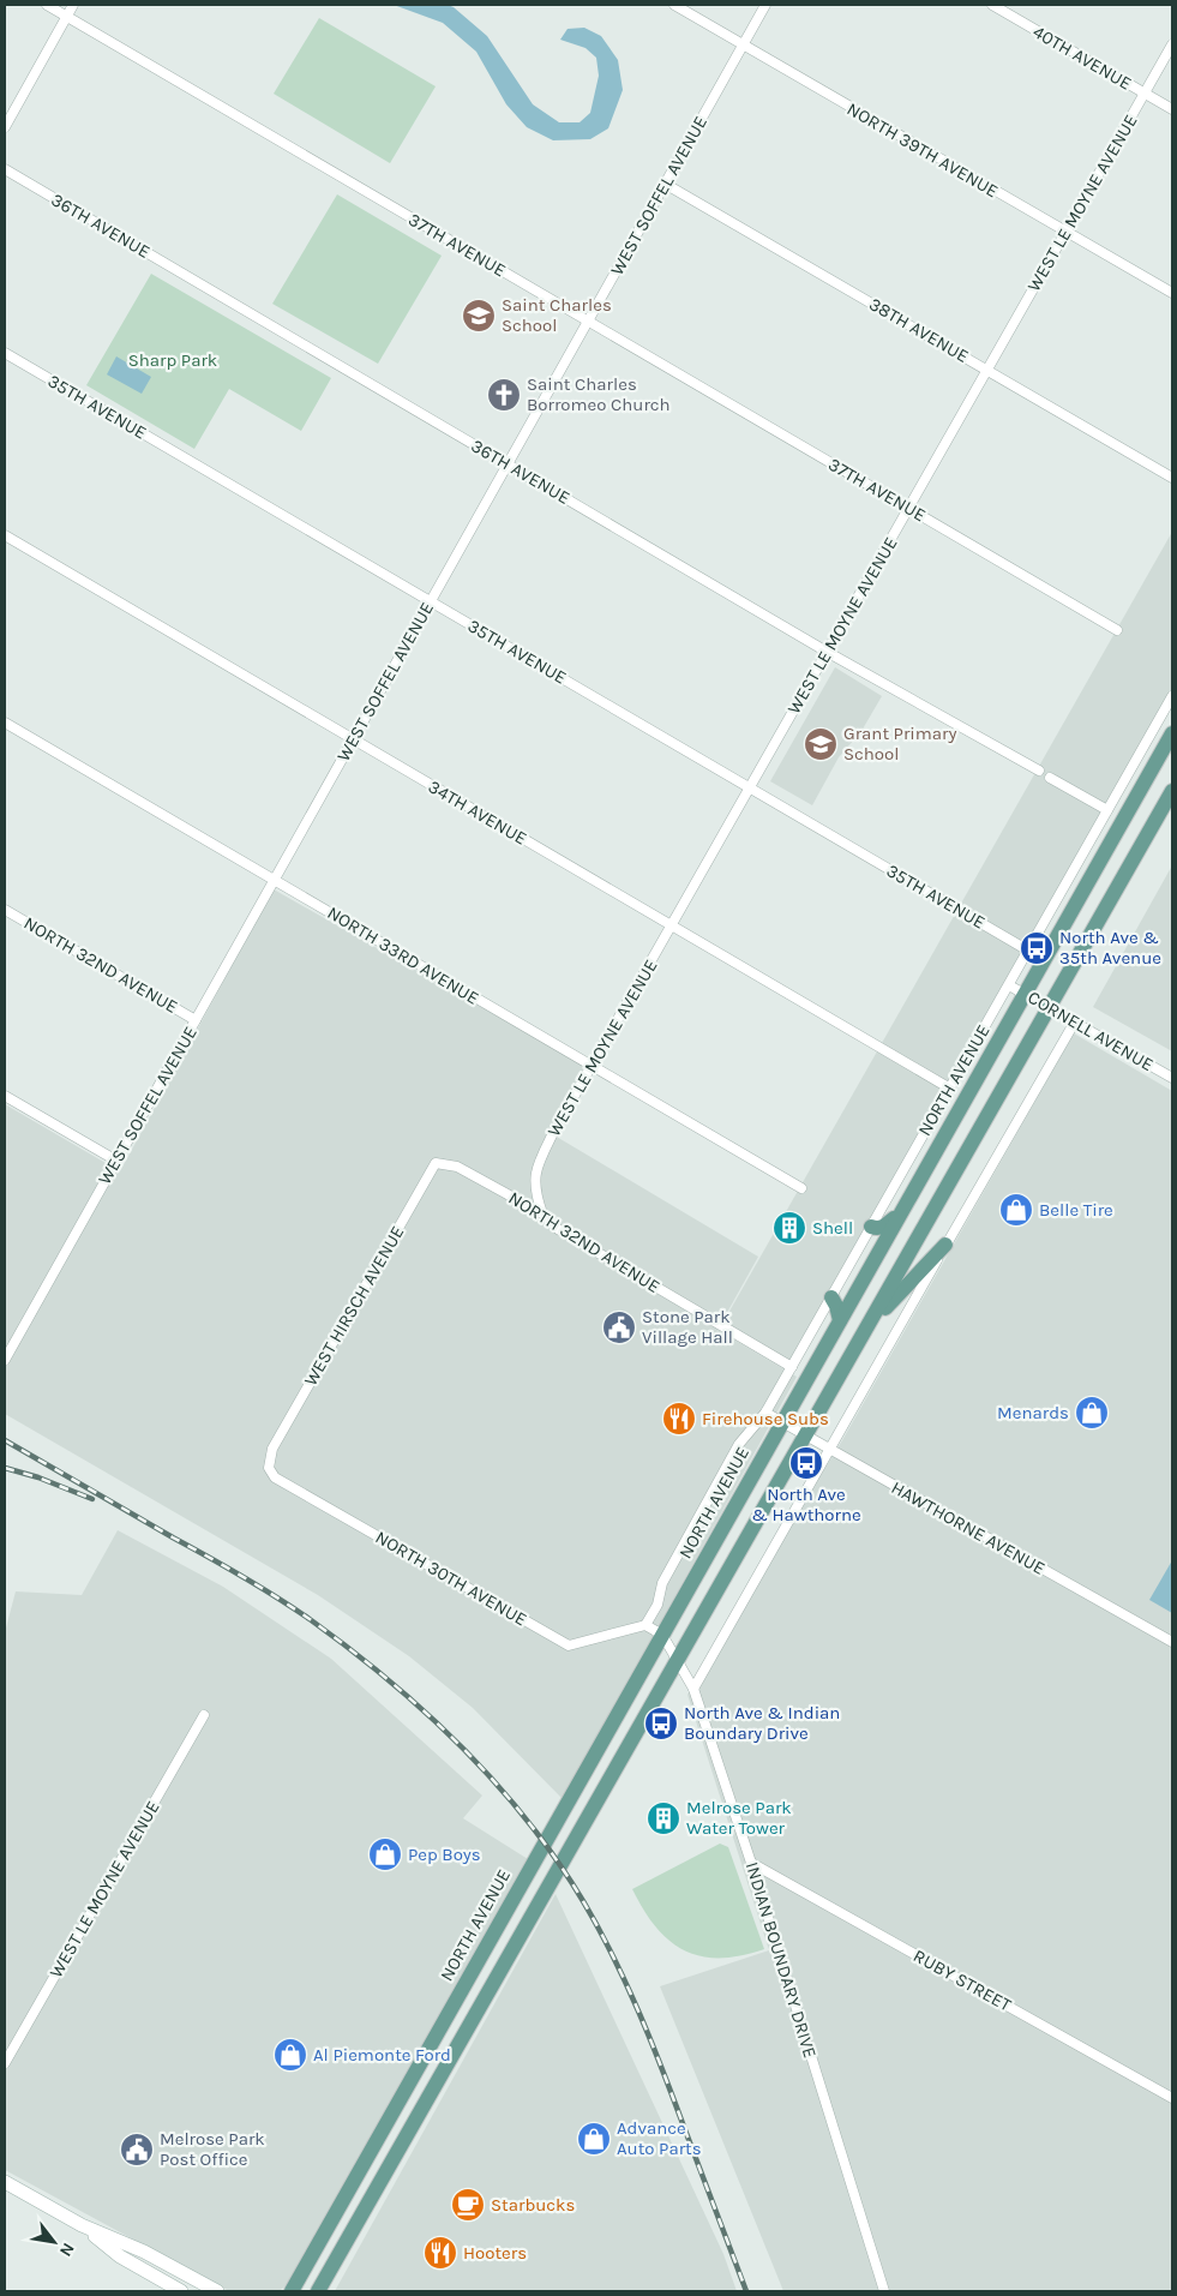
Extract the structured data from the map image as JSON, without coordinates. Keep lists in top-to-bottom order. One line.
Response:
{"streets":{"main road":["NORTH AVENUE"],"street":["40TH AVENUE","NORTH 39TH AVENUE","WEST SOFFEL AVENUE","WEST LE MOYNE AVENUE","36TH AVENUE","37TH AVENUE","38TH AVENUE","35TH AVENUE","34TH AVENUE","NORTH 33RD AVENUE","NORTH 32ND AVENUE","CORNELL AVENUE","WEST HIRSCH AVENUE","HAWTHORNE AVENUE","NORTH 30TH AVENUE","INDIAN BOUNDARY DRIVE","RUBY STREET"]},"crossings":[["40TH AVENUE","WEST LE MOYNE AVENUE"],["NORTH 39TH AVENUE","WEST SOFFEL AVENUE"],["NORTH 39TH AVENUE","WEST LE MOYNE AVENUE"],["WEST SOFFEL AVENUE","36TH AVENUE"],["WEST SOFFEL AVENUE","37TH AVENUE"],["WEST SOFFEL AVENUE","38TH AVENUE"],["WEST SOFFEL AVENUE","35TH AVENUE"],["WEST SOFFEL AVENUE","34TH AVENUE"],["WEST SOFFEL AVENUE","NORTH 33RD AVENUE"],["WEST SOFFEL AVENUE","NORTH 32ND AVENUE"],["WEST LE MOYNE AVENUE","36TH AVENUE"],["WEST LE MOYNE AVENUE","37TH AVENUE"],["WEST LE MOYNE AVENUE","38TH AVENUE"],["WEST LE MOYNE AVENUE","35TH AVENUE"],["WEST LE MOYNE AVENUE","34TH AVENUE"],["WEST LE MOYNE AVENUE","NORTH 33RD AVENUE"],["WEST LE MOYNE AVENUE","NORTH 32ND AVENUE"],["35TH AVENUE","NORTH AVENUE"],["34TH AVENUE","NORTH AVENUE"],["NORTH 32ND AVENUE","NORTH AVENUE"],["NORTH 32ND AVENUE","WEST HIRSCH AVENUE"],["CORNELL AVENUE","NORTH AVENUE"],["NORTH AVENUE","HAWTHORNE AVENUE"],["NORTH AVENUE","NORTH 30TH AVENUE"],["NORTH AVENUE","INDIAN BOUNDARY DRIVE"],["WEST HIRSCH AVENUE","NORTH 30TH AVENUE"],["INDIAN BOUNDARY DRIVE","RUBY STREET"]],"parks":["Sharp Park"],"places":{"school or university":["Saint Charles School","Grant Primary School"],"church":["Saint Charles Borromeo Church"],"bus stop":["North Ave & 35th Avenue","North Ave & Hawthorne","North Ave & Indian Boundary Drive"],"shop":["Belle Tire","Menards","Pep Boys","Al Piemonte Ford","Advance Auto Parts"],"building":["Shell","Melrose Park Water Tower"],"public building":["Stone Park Village Hall","Melrose Park Post Office"],"restaurant":["Firehouse Subs","Hooters"],"cafe":["Starbucks"]},"north":"bottom right"}
